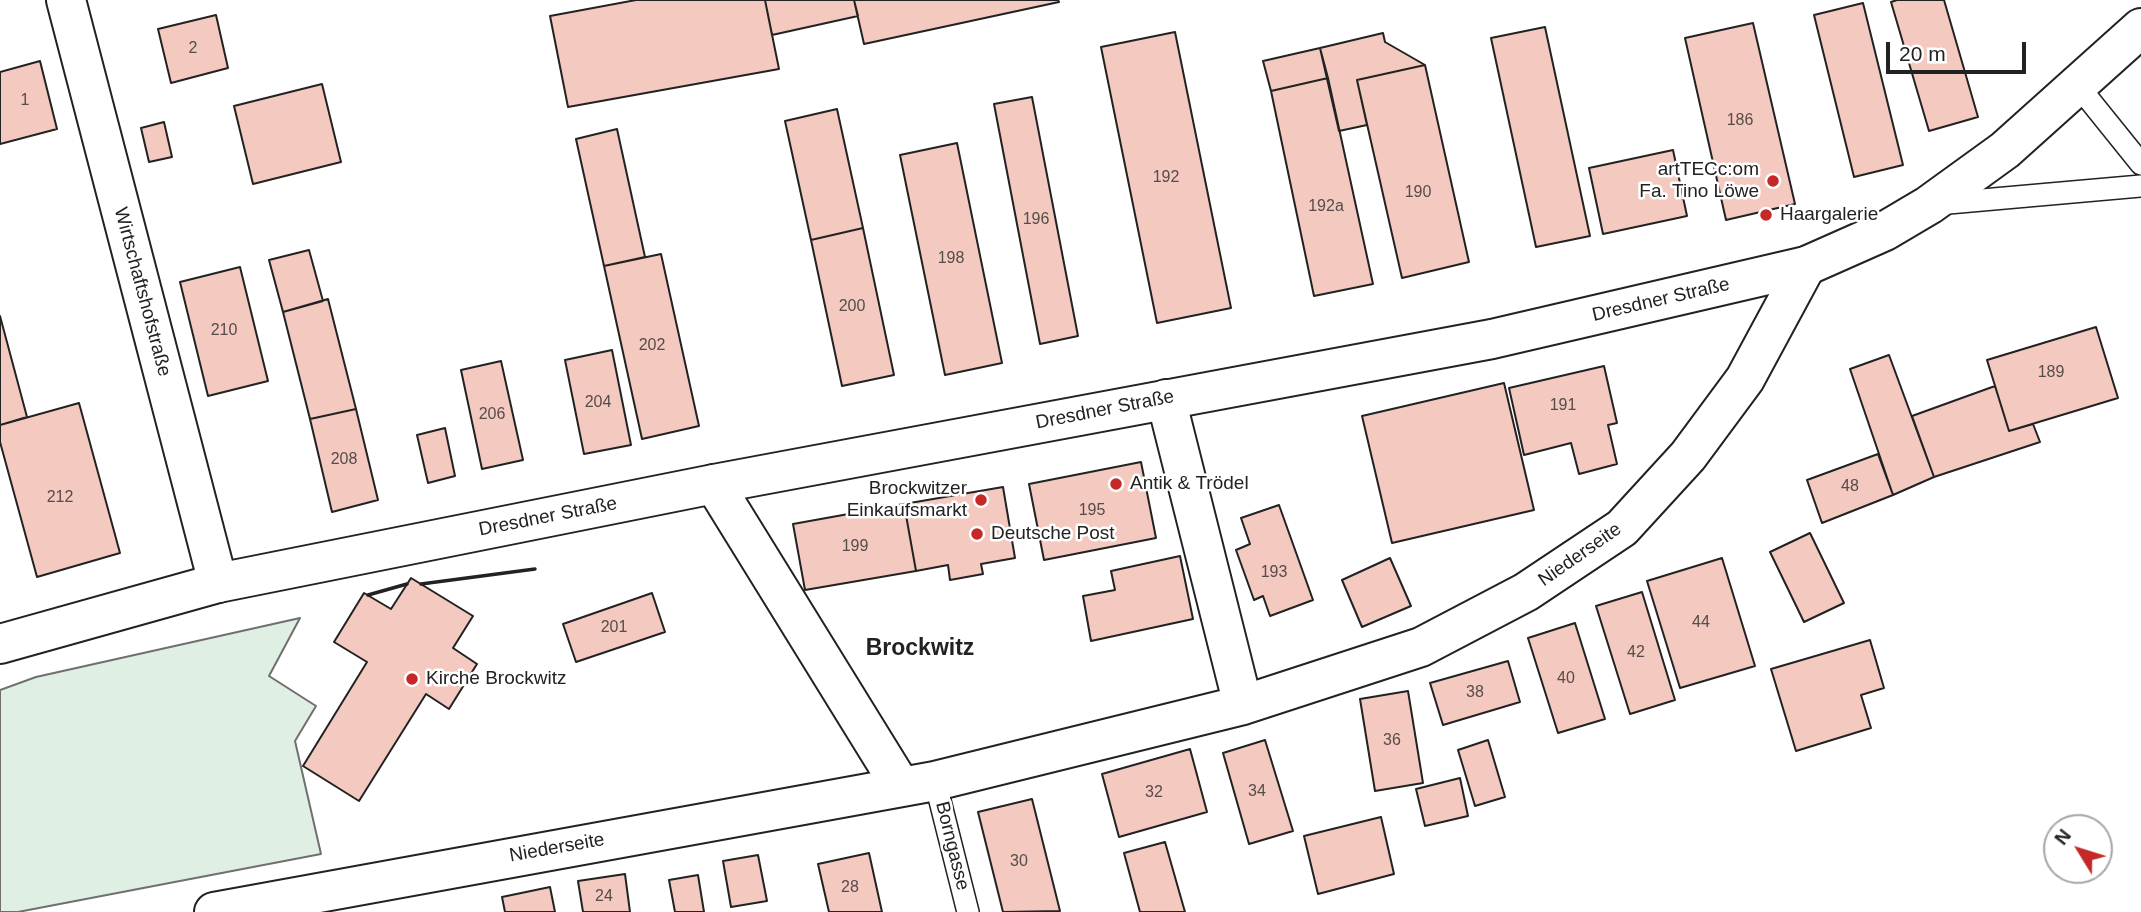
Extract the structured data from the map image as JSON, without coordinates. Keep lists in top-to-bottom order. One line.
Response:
{"streets":{"street":["Wirtschaftshofstraße","Dresdner Straße","Niederseite"],"lane":["Borngasse"]},"crossings":[["Wirtschaftshofstraße","Dresdner Straße"],["Dresdner Straße","Niederseite"],["Niederseite","Borngasse"]],"districts":["Brockwitz"],"places":["artTECc:om Fa. Tino Löwe","Haargalerie","Antik & Trödel","Brockwitzer Einkaufsmarkt","Deutsche Post","Kirche Brockwitz"],"house_numbers":["2","1","186","192","190","192a","196","198","200","210","202","189","204","191","206","208","48","212","195","199","193","44","201","42","40","38","36","34","32","30","28","24"],"scale_bar":"20 m","north":"top left"}
